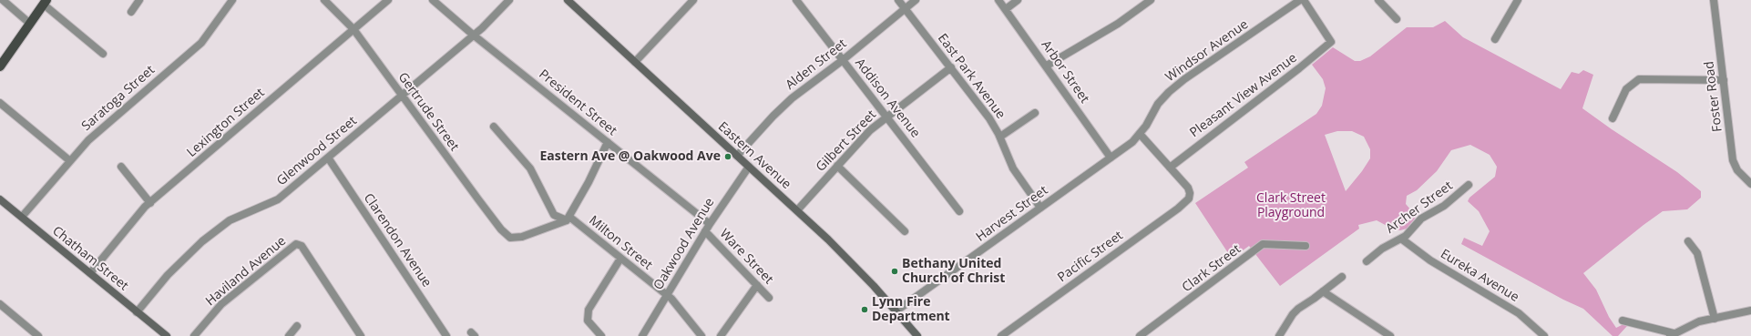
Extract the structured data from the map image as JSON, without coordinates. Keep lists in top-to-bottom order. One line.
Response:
{"streets":{"main road":["Eastern Avenue","Chatham Street"],"street":["Windsor Avenue","Alden Street","Arbor Street","East Park Avenue","Pleasant View Avenue","Foster Road","Saratoga Street","Addison Avenue","President Street","Gertrude Street","Lexington Street","Gilbert Street","Glenwood Street","Archer Street","Harvest Street","Clarendon Avenue","Milton Street","Oakwood Avenue","Ware Street","Pacific Street","Clark Street","Haviland Avenue","Eureka Avenue"]},"crossings":[["Windsor Avenue","Harvest Street"],["Alden Street","East Park Avenue"],["Alden Street","Addison Avenue"],["Alden Street","Eastern Avenue"],["Arbor Street","Harvest Street"],["East Park Avenue","Gilbert Street"],["East Park Avenue","Harvest Street"],["Pleasant View Avenue","Pacific Street"],["Saratoga Street","Chatham Street"],["Addison Avenue","Gilbert Street"],["President Street","Glenwood Street"],["President Street","Oakwood Avenue"],["Gertrude Street","Lexington Street"],["Gertrude Street","Glenwood Street"],["Gertrude Street","Milton Street"],["Lexington Street","Chatham Street"],["Gilbert Street","Eastern Avenue"],["Glenwood Street","Clarendon Avenue"],["Glenwood Street","Chatham Street"],["Eastern Avenue","Harvest Street"],["Eastern Avenue","Oakwood Avenue"],["Archer Street","Eureka Avenue"],["Milton Street","Oakwood Avenue"],["Oakwood Avenue","Ware Street"]],"parks":["Clark Street Playground"],"places":["Eastern Ave @ Oakwood Ave","Bethany United Church of Christ","Lynn Fire Department"]}
